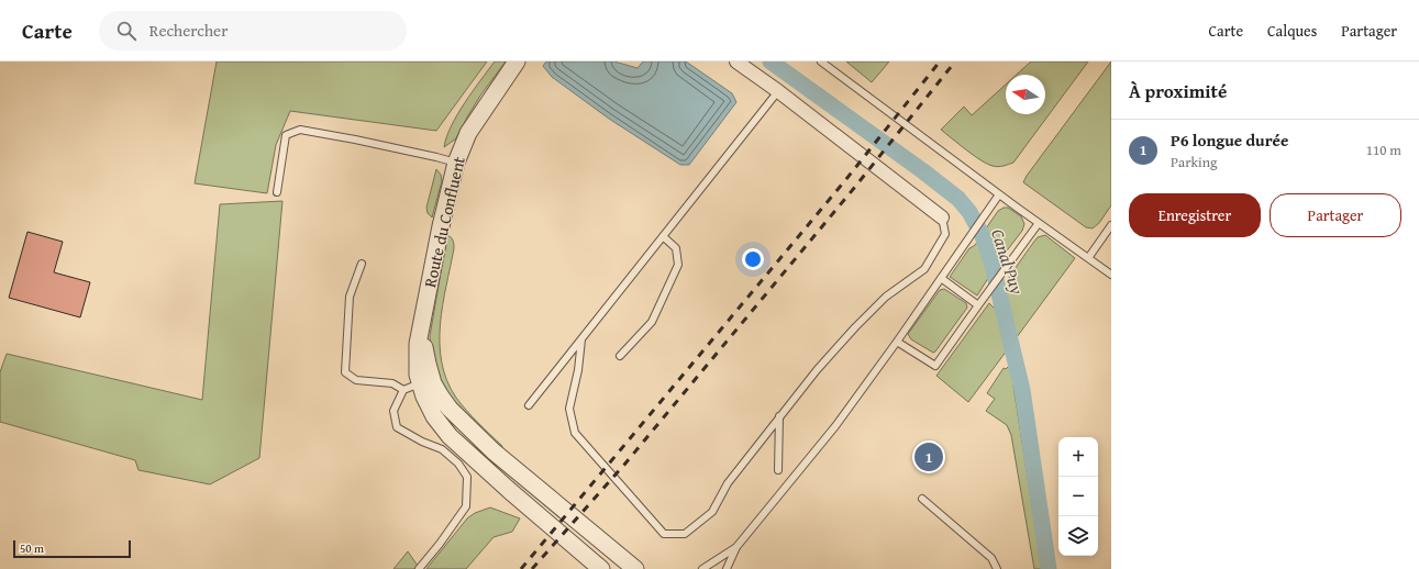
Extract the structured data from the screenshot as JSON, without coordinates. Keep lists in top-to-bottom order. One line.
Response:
{"streets":{"street":["Route du Confluent"]},"water":["Canal Puy"],"scale_bar":"50 m","north":"left","page":{"header":"Carte","search":"Rechercher","nav":["Carte","Calques","Partager"],"heading":"À proximité","list":[{"mark":"1","name":"P6 longue durée","note":"Parking","value":"110 m"}],"buttons":["Enregistrer","Partager"],"map_buttons":["+","−"],"pins":"1","scale":"50 m"}}
